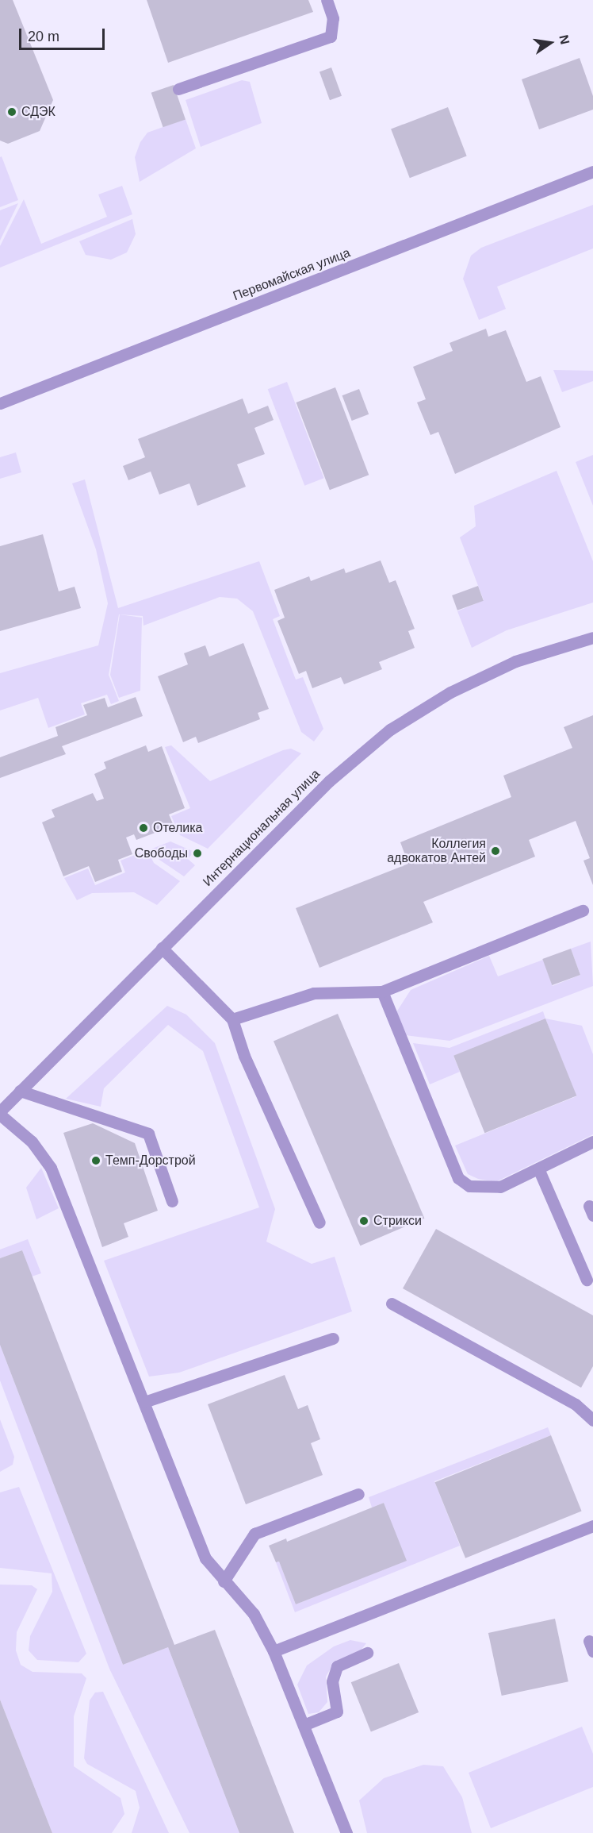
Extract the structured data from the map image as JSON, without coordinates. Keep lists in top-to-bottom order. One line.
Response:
{"streets":{"street":["Первомайская улица","Интернациональная улица"]},"places":["СДЭК","Отелика","Коллегия адвокатов Антей","Свободы","Темп-Дорстрой","Стрикси"],"scale_bar":"20 m","north":"right"}
